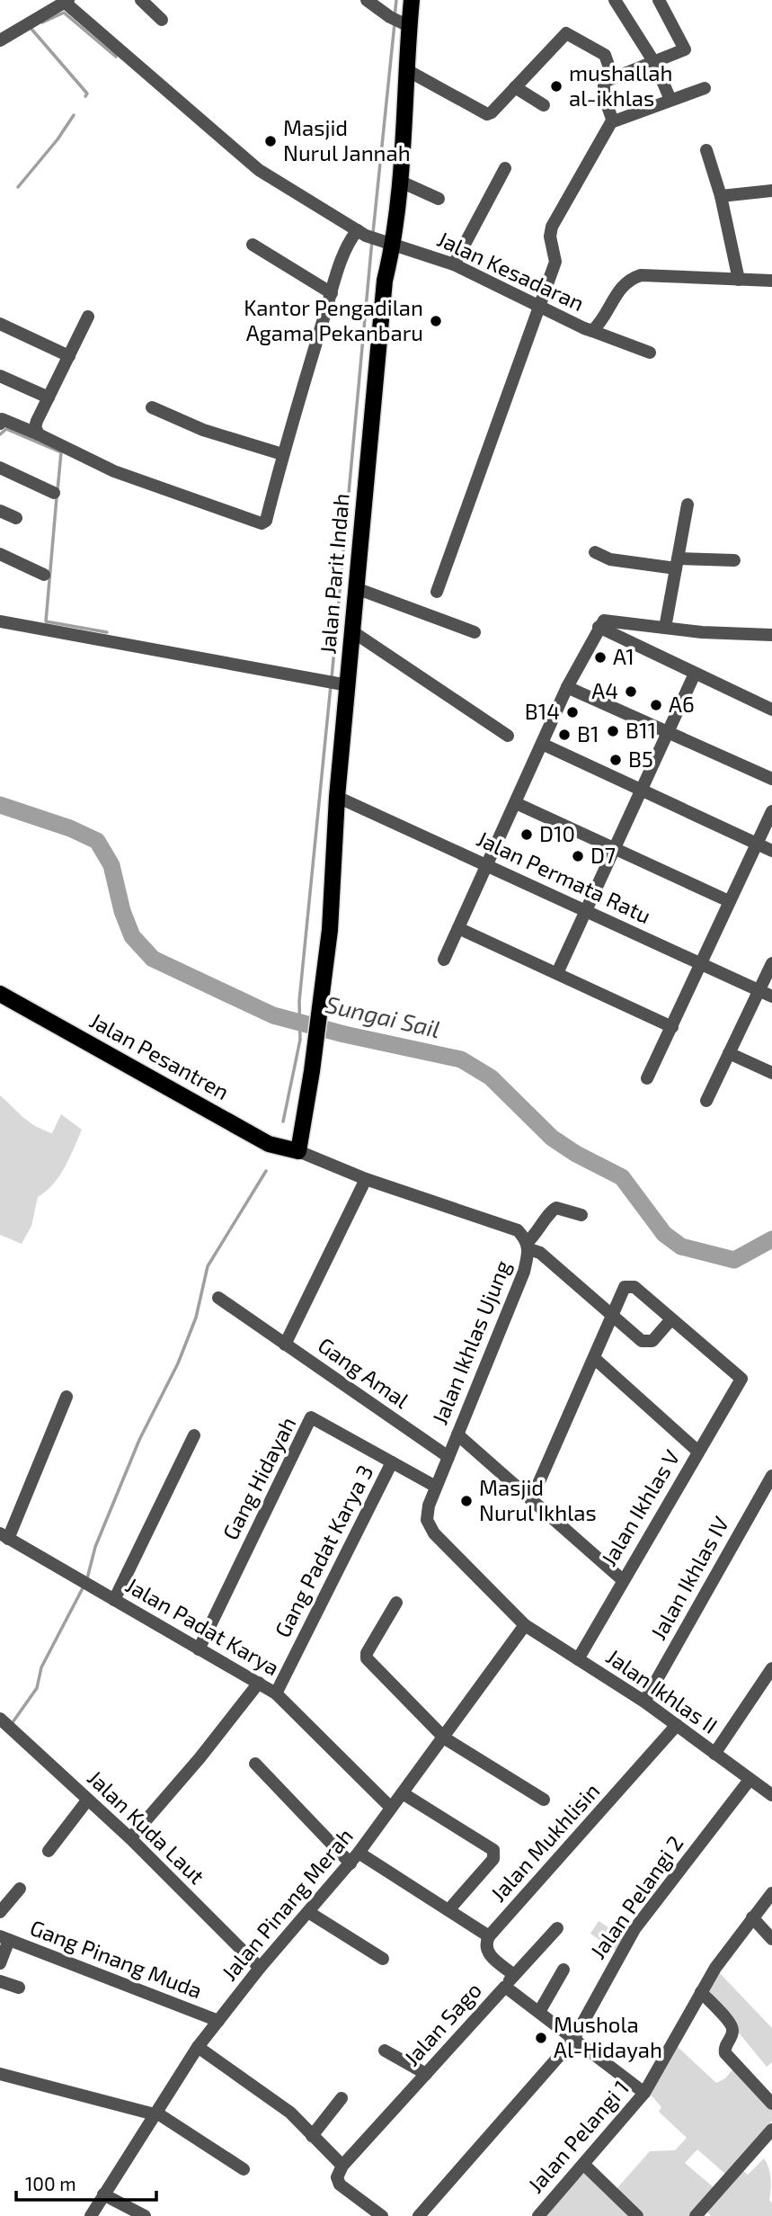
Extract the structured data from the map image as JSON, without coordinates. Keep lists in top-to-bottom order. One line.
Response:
{"streets":{"main road":["Jalan Parit Indah","Jalan Pesantren"],"street":["Jalan Kesadaran","Jalan Permata Ratu","Jalan Ikhlas Ujung","Gang Amal","Gang Hidayah","Jalan Ikhlas V","Gang Padat Karya 3","Jalan Ikhlas IV","Jalan Padat Karya","Jalan Ikhlas II","Jalan Kuda Laut","Jalan Mukhlisin","Jalan Pelangi 2","Jalan Pinang Merah","Gang Pinang Muda","Jalan Sago","Jalan Pelangi 1"]},"crossings":[["Jalan Kesadaran","Jalan Parit Indah"],["Jalan Parit Indah","Jalan Permata Ratu"],["Jalan Parit Indah","Jalan Pesantren"],["Jalan Parit Indah","Jalan Ikhlas Ujung"],["Jalan Pesantren","Jalan Ikhlas Ujung"],["Jalan Ikhlas Ujung","Gang Amal"],["Jalan Ikhlas Ujung","Gang Hidayah"],["Jalan Ikhlas Ujung","Jalan Ikhlas II"],["Jalan Ikhlas Ujung","Jalan Pinang Merah"],["Gang Hidayah","Gang Padat Karya 3"],["Gang Hidayah","Jalan Padat Karya"],["Jalan Ikhlas V","Jalan Ikhlas II"],["Gang Padat Karya 3","Jalan Padat Karya"],["Jalan Ikhlas IV","Jalan Ikhlas II"],["Jalan Padat Karya","Jalan Pinang Merah"],["Jalan Ikhlas II","Jalan Mukhlisin"],["Jalan Ikhlas II","Jalan Pelangi 2"],["Jalan Ikhlas II","Jalan Pinang Merah"],["Jalan Kuda Laut","Jalan Pinang Merah"],["Jalan Pelangi 2","Jalan Sago"],["Jalan Pinang Merah","Gang Pinang Muda"],["Jalan Sago","Jalan Pelangi 1"]],"water":["Sungai Sail"],"places":["mushallah al-ikhlas","Masjid Nurul Jannah","Kantor Pengadilan Agama Pekanbaru","A1","A4","A6","B14","B11","B1","B5","D10","D7","Masjid Nurul Ikhlas","Mushola Al-Hidayah"],"scale_bar":"100 m"}
